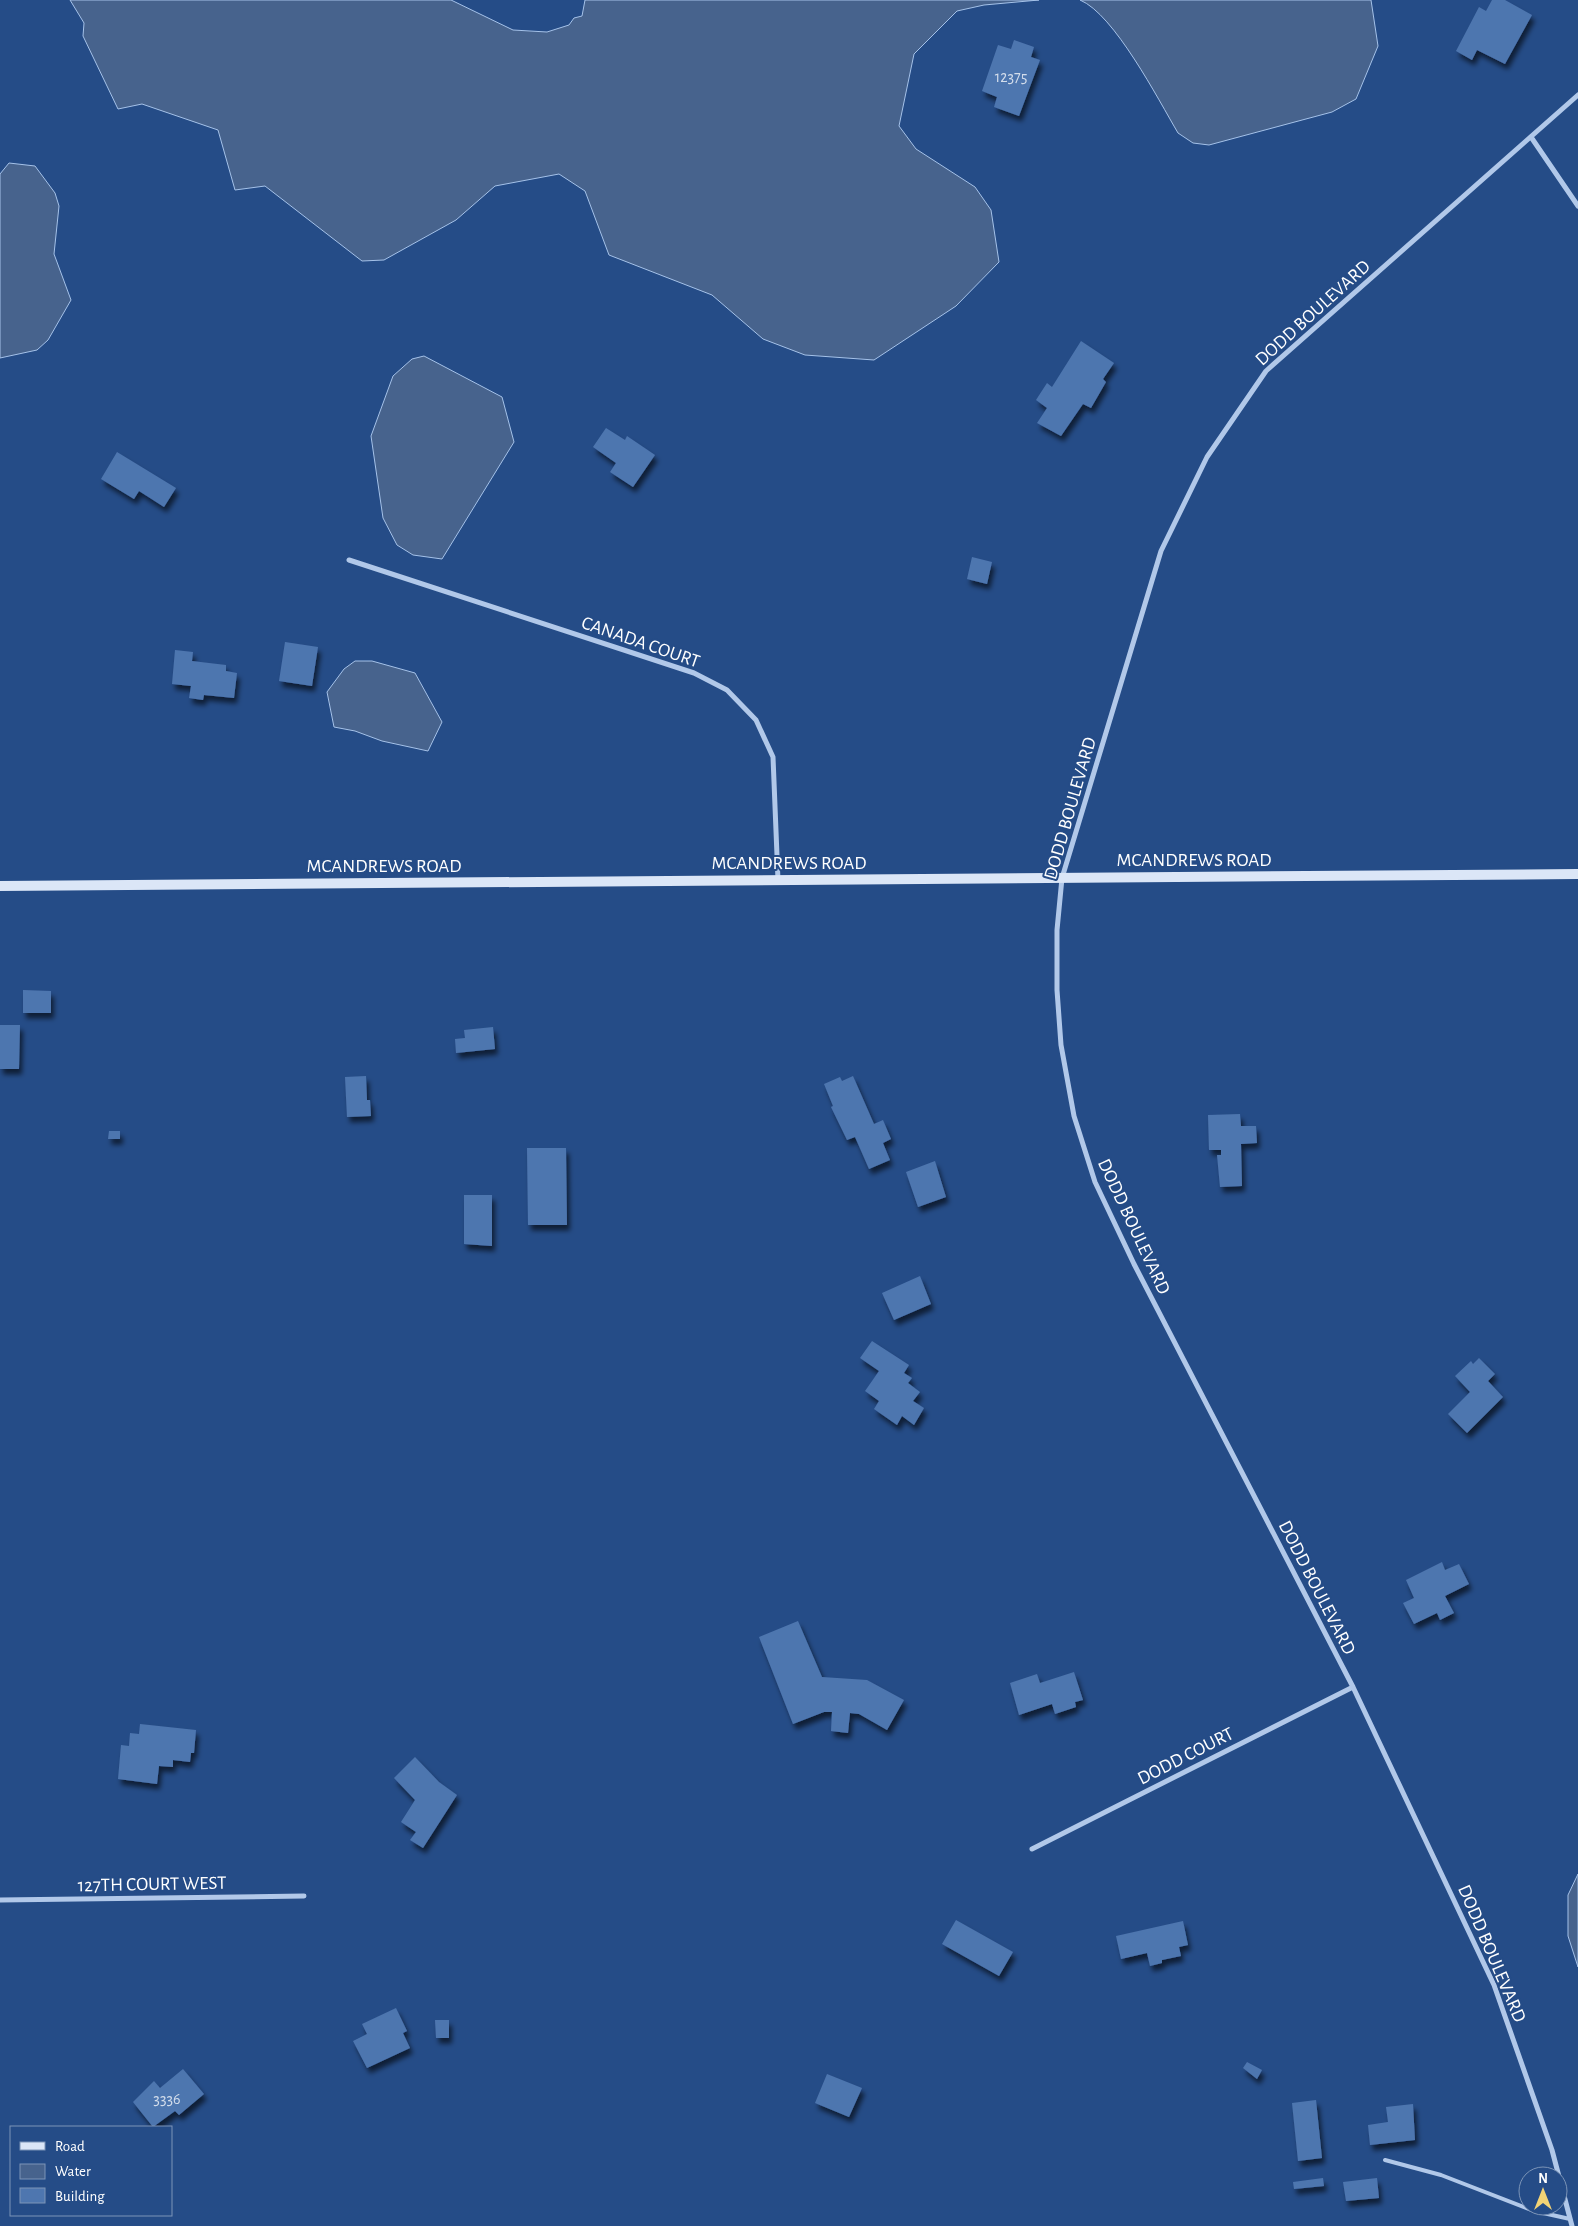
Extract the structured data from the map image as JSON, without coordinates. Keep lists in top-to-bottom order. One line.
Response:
{"streets":{"main road":["MCANDREWS ROAD"],"street":["DODD BOULEVARD","CANADA COURT","DODD COURT","127TH COURT WEST"]},"crossings":[["DODD BOULEVARD","MCANDREWS ROAD"],["DODD BOULEVARD","DODD COURT"],["CANADA COURT","MCANDREWS ROAD"]],"house_numbers":["12375","3336"],"legend":["Road","Water","Building"],"north":"top"}
